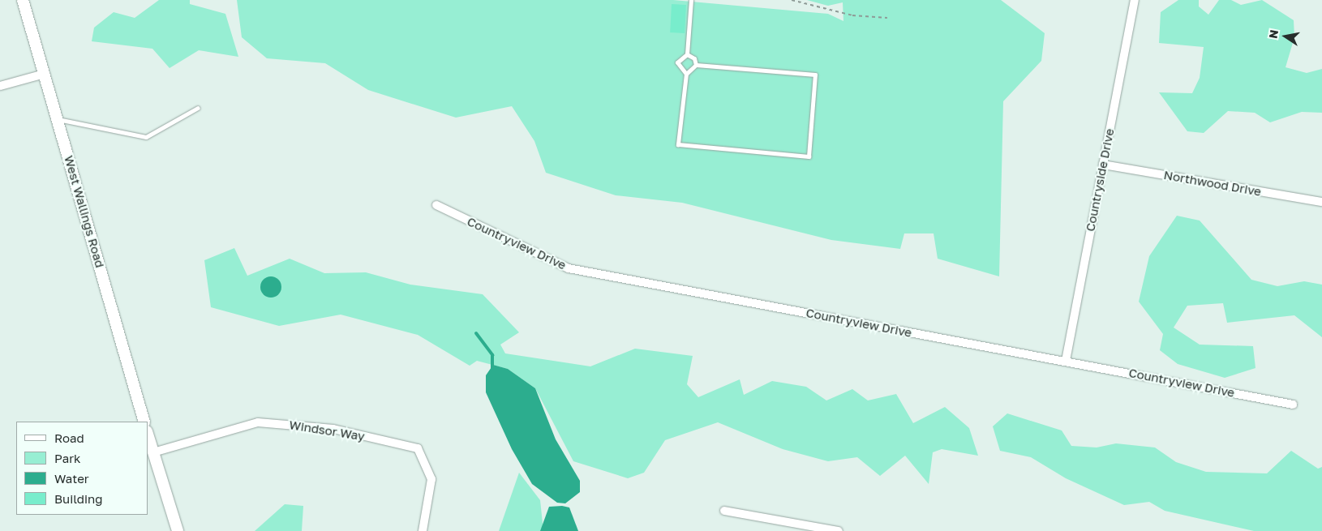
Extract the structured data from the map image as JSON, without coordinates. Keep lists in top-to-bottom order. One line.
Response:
{"streets":{"street":["Countryside Drive","Northwood Drive","West Wallings Road","Countryview Drive","Windsor Way"]},"crossings":[["Countryside Drive","Northwood Drive"],["Countryside Drive","Countryview Drive"]],"legend":["Road","Park","Water","Building"],"north":"left"}
